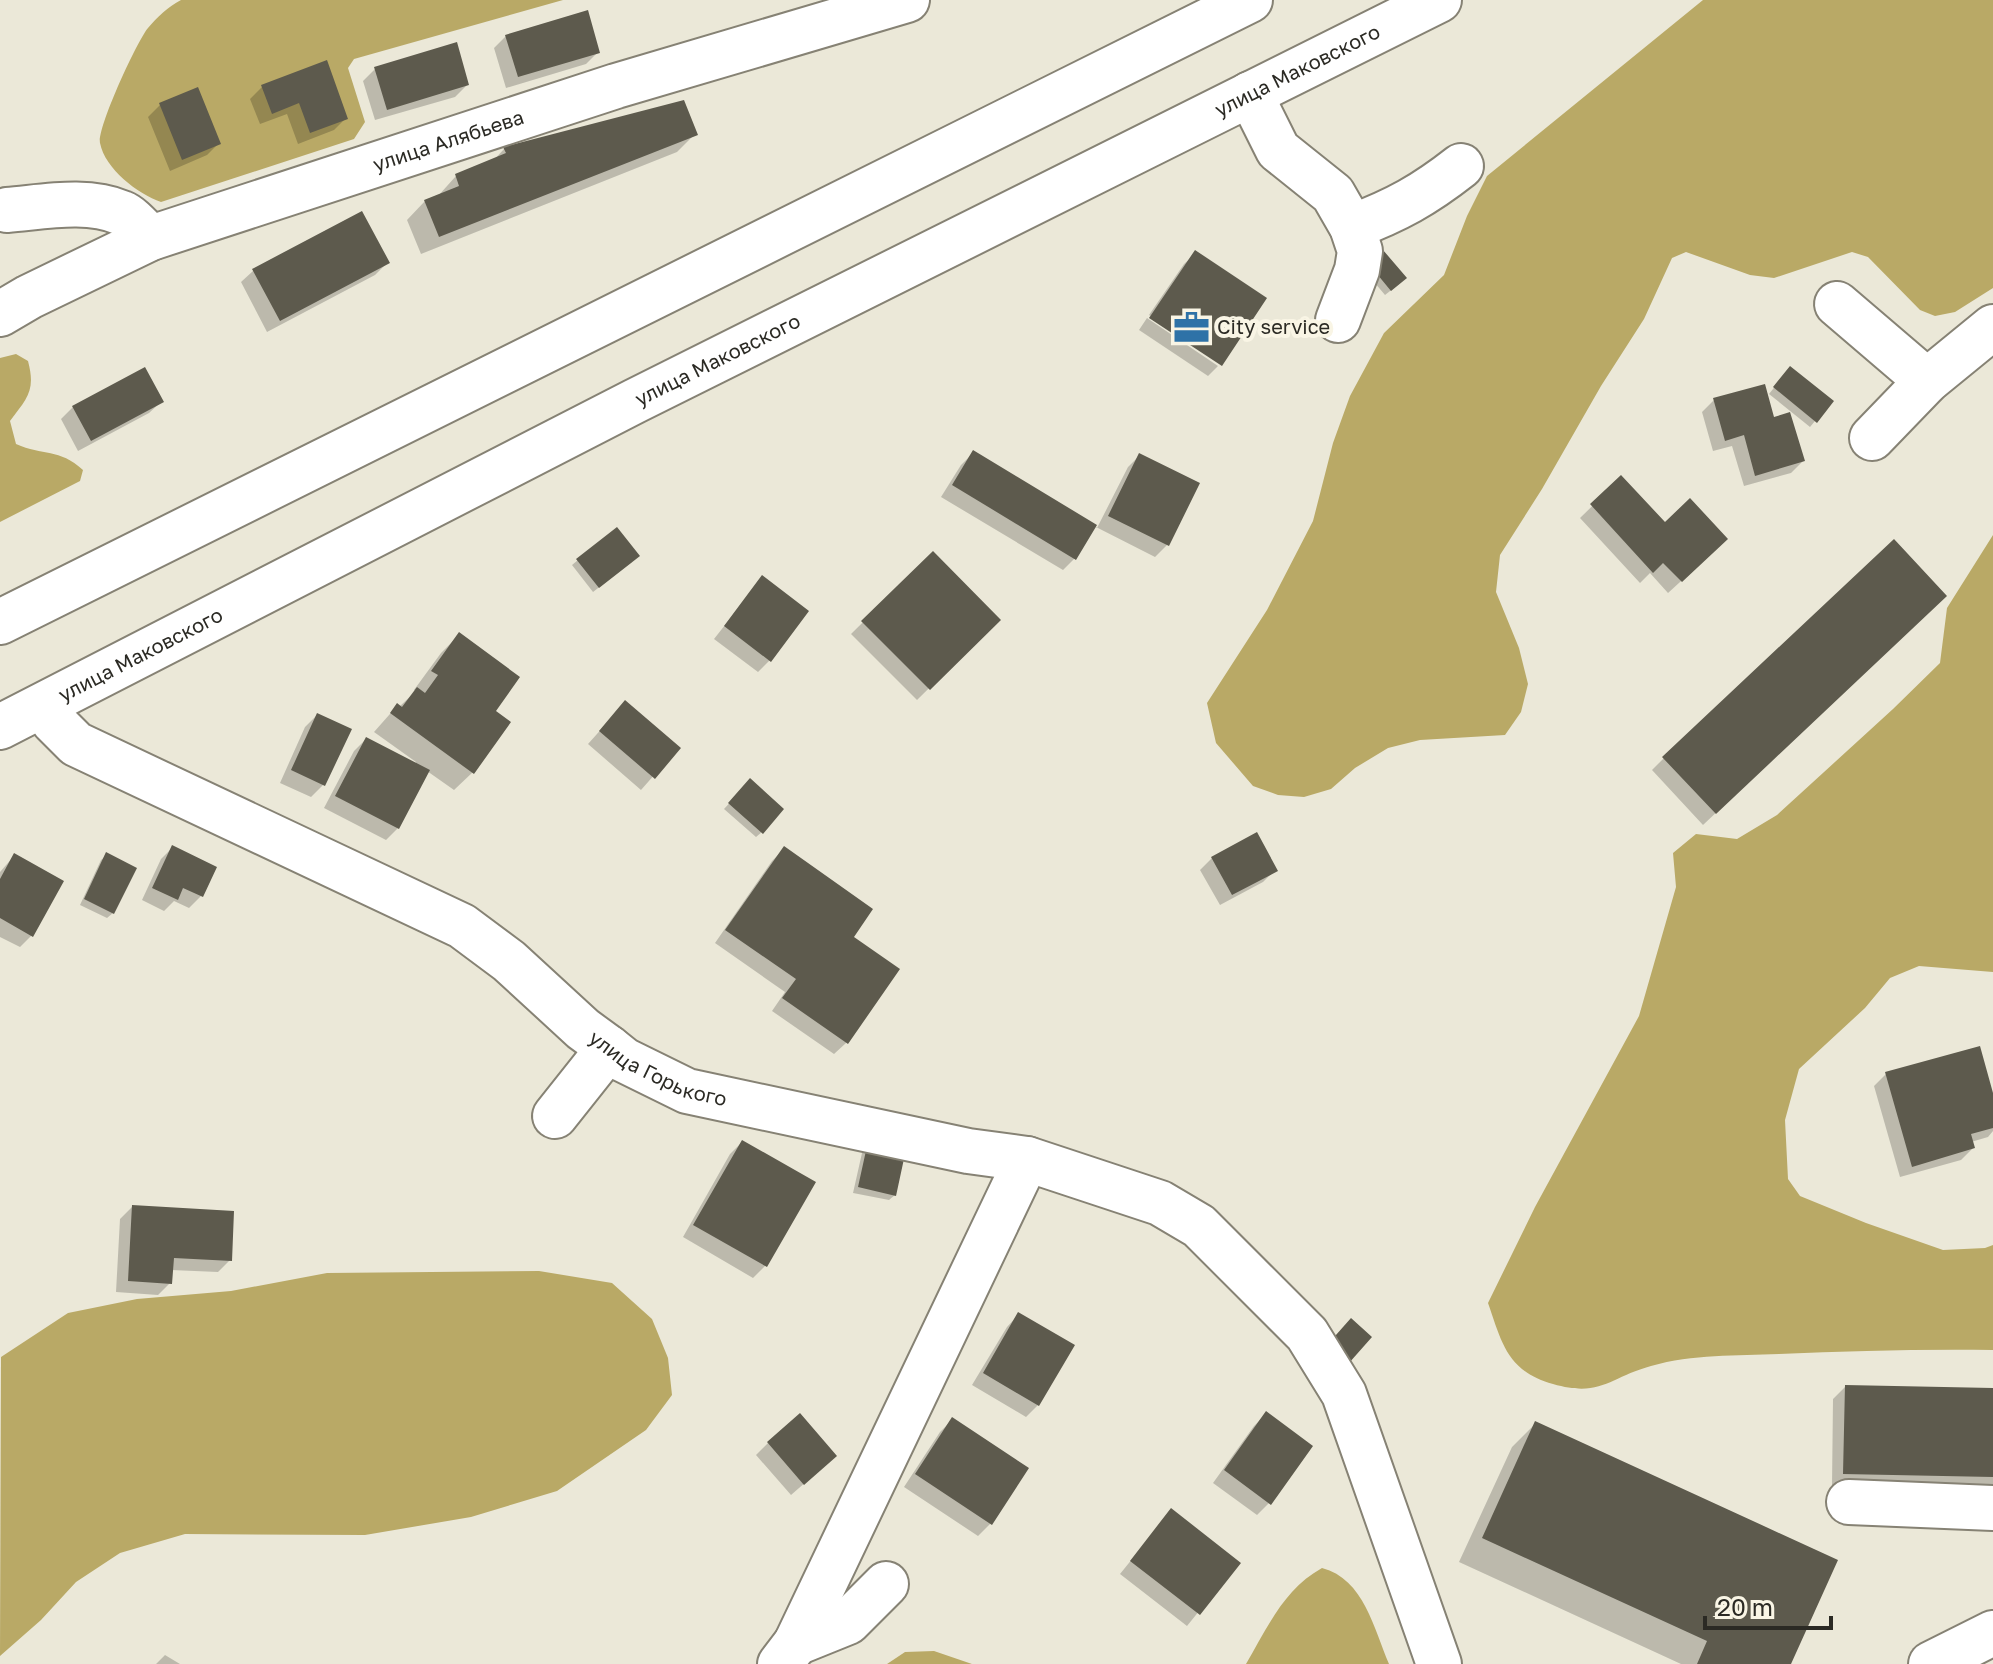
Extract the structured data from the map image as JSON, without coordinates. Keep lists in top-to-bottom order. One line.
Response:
{"streets":{"main road":["улица Маковского","улица Алябьева","улица Горького"]},"crossings":[["улица Маковского","улица Горького"]],"places":{"office":["City service"]},"scale_bar":"20 m"}
